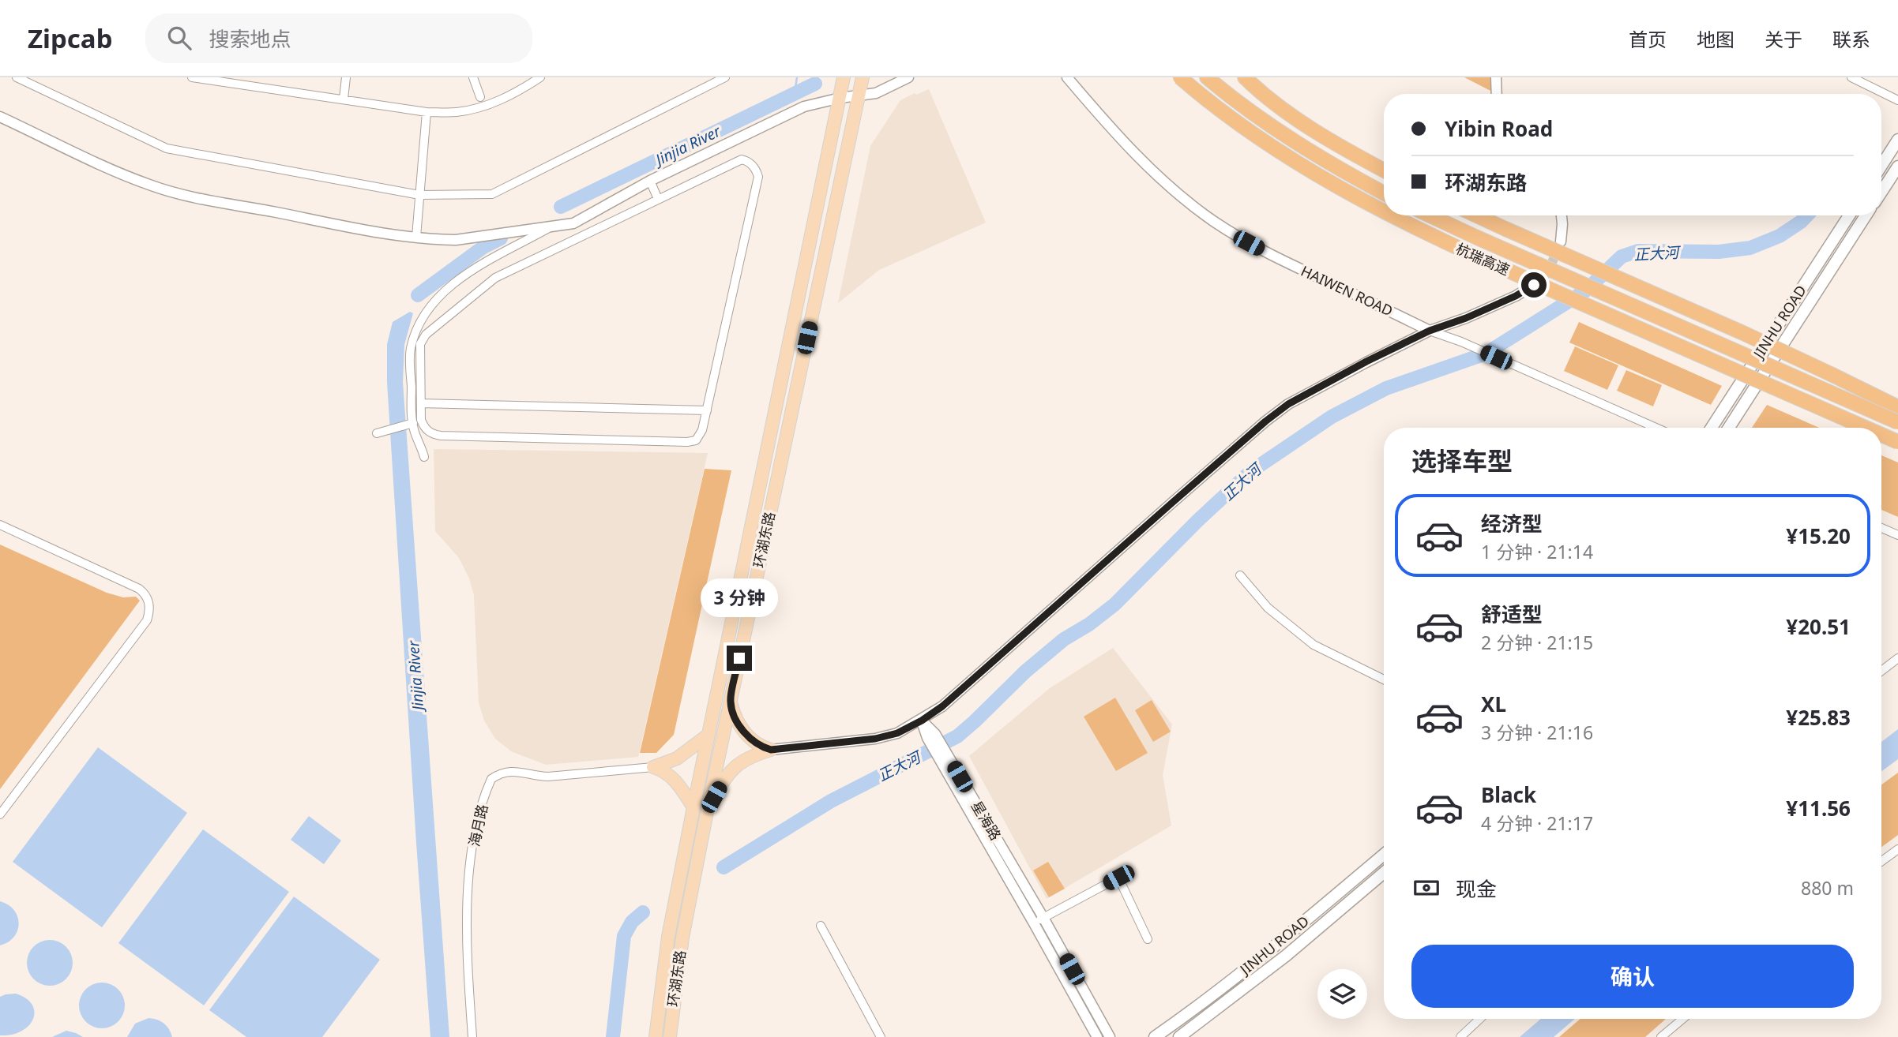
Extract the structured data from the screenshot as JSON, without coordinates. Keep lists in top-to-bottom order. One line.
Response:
{"streets":{"highway":["杭瑞高速"],"main road":["JINHU ROAD","环湖东路"],"street":["HAIWEN ROAD","星海路","海月路"]},"water":["Jinjia River","正大河"],"page":{"header":"Zipcab","search":"搜索地点","nav":["首页","地图","关于","联系"],"banner":["Yibin Road","环湖东路"],"heading":"选择车型","list":[{"name":"经济型","note":"1 分钟 · 21:14","value":"¥15.20"},{"name":"舒适型","note":"2 分钟 · 21:15","value":"¥20.51"},{"name":"XL","note":"3 分钟 · 21:16","value":"¥25.83"},{"name":"Black","note":"4 分钟 · 21:17","value":"¥11.56"}],"bubble":"3 分钟","pay":["现金","880 m"],"buttons":"确认"}}
